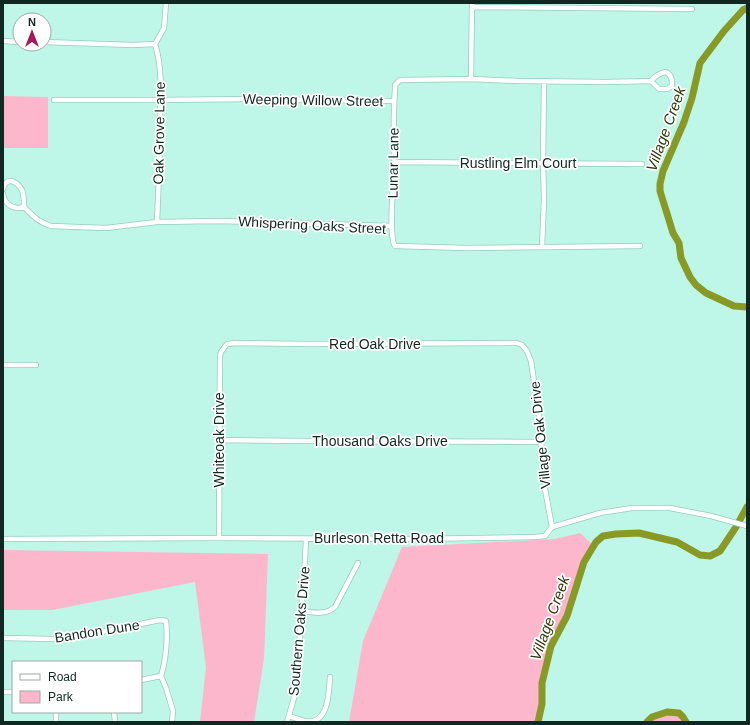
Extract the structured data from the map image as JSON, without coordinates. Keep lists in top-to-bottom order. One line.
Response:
{"streets":{"street":["Weeping Willow Street","Oak Grove Lane","Lunar Lane","Rustling Elm Court","Whispering Oaks Street","Red Oak Drive","Village Oak Drive","Whiteoak Drive","Thousand Oaks Drive","Burleson Retta Road","Bandon Dune","Southern Oaks Drive"]},"crossings":[["Weeping Willow Street","Oak Grove Lane"],["Weeping Willow Street","Lunar Lane"],["Oak Grove Lane","Whispering Oaks Street"],["Lunar Lane","Rustling Elm Court"],["Lunar Lane","Whispering Oaks Street"],["Red Oak Drive","Village Oak Drive"],["Red Oak Drive","Whiteoak Drive"],["Village Oak Drive","Thousand Oaks Drive"],["Village Oak Drive","Burleson Retta Road"],["Whiteoak Drive","Thousand Oaks Drive"],["Whiteoak Drive","Burleson Retta Road"],["Burleson Retta Road","Southern Oaks Drive"]],"water":["Village Creek"],"legend":["Road","Park"],"north":"top"}
